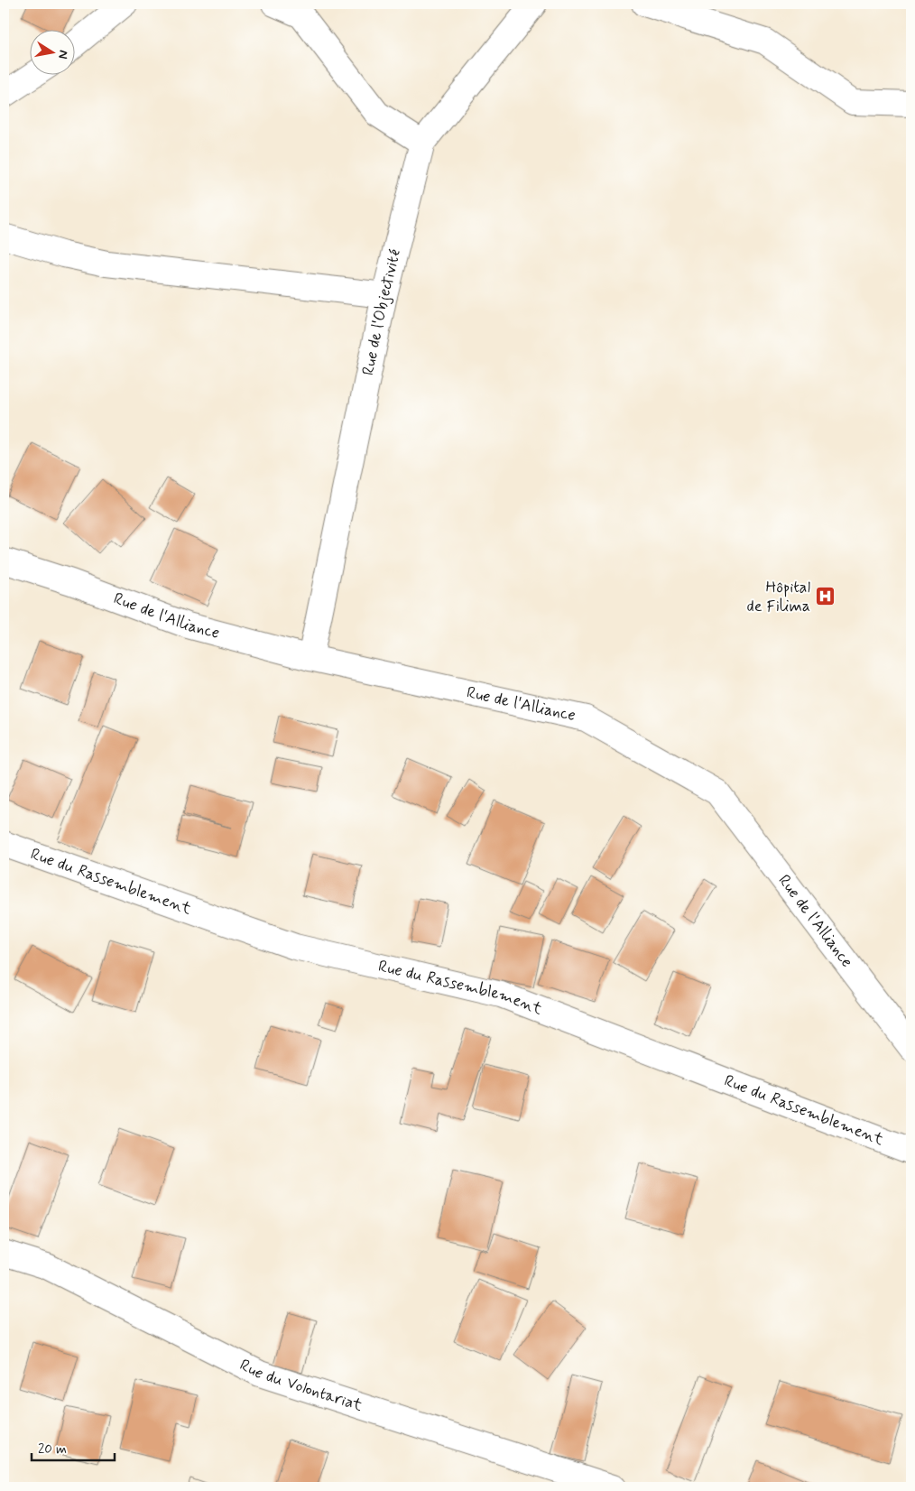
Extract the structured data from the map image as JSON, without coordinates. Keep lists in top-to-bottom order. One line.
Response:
{"streets":{"street":["Rue de l'Objectivité","Rue de l'Alliance","Rue du Rassemblement","Rue du Volontariat"]},"crossings":[["Rue de l'Objectivité","Rue de l'Alliance"]],"places":{"hospital":["Hôpital de Filima"]},"scale_bar":"20 m","north":"right"}
